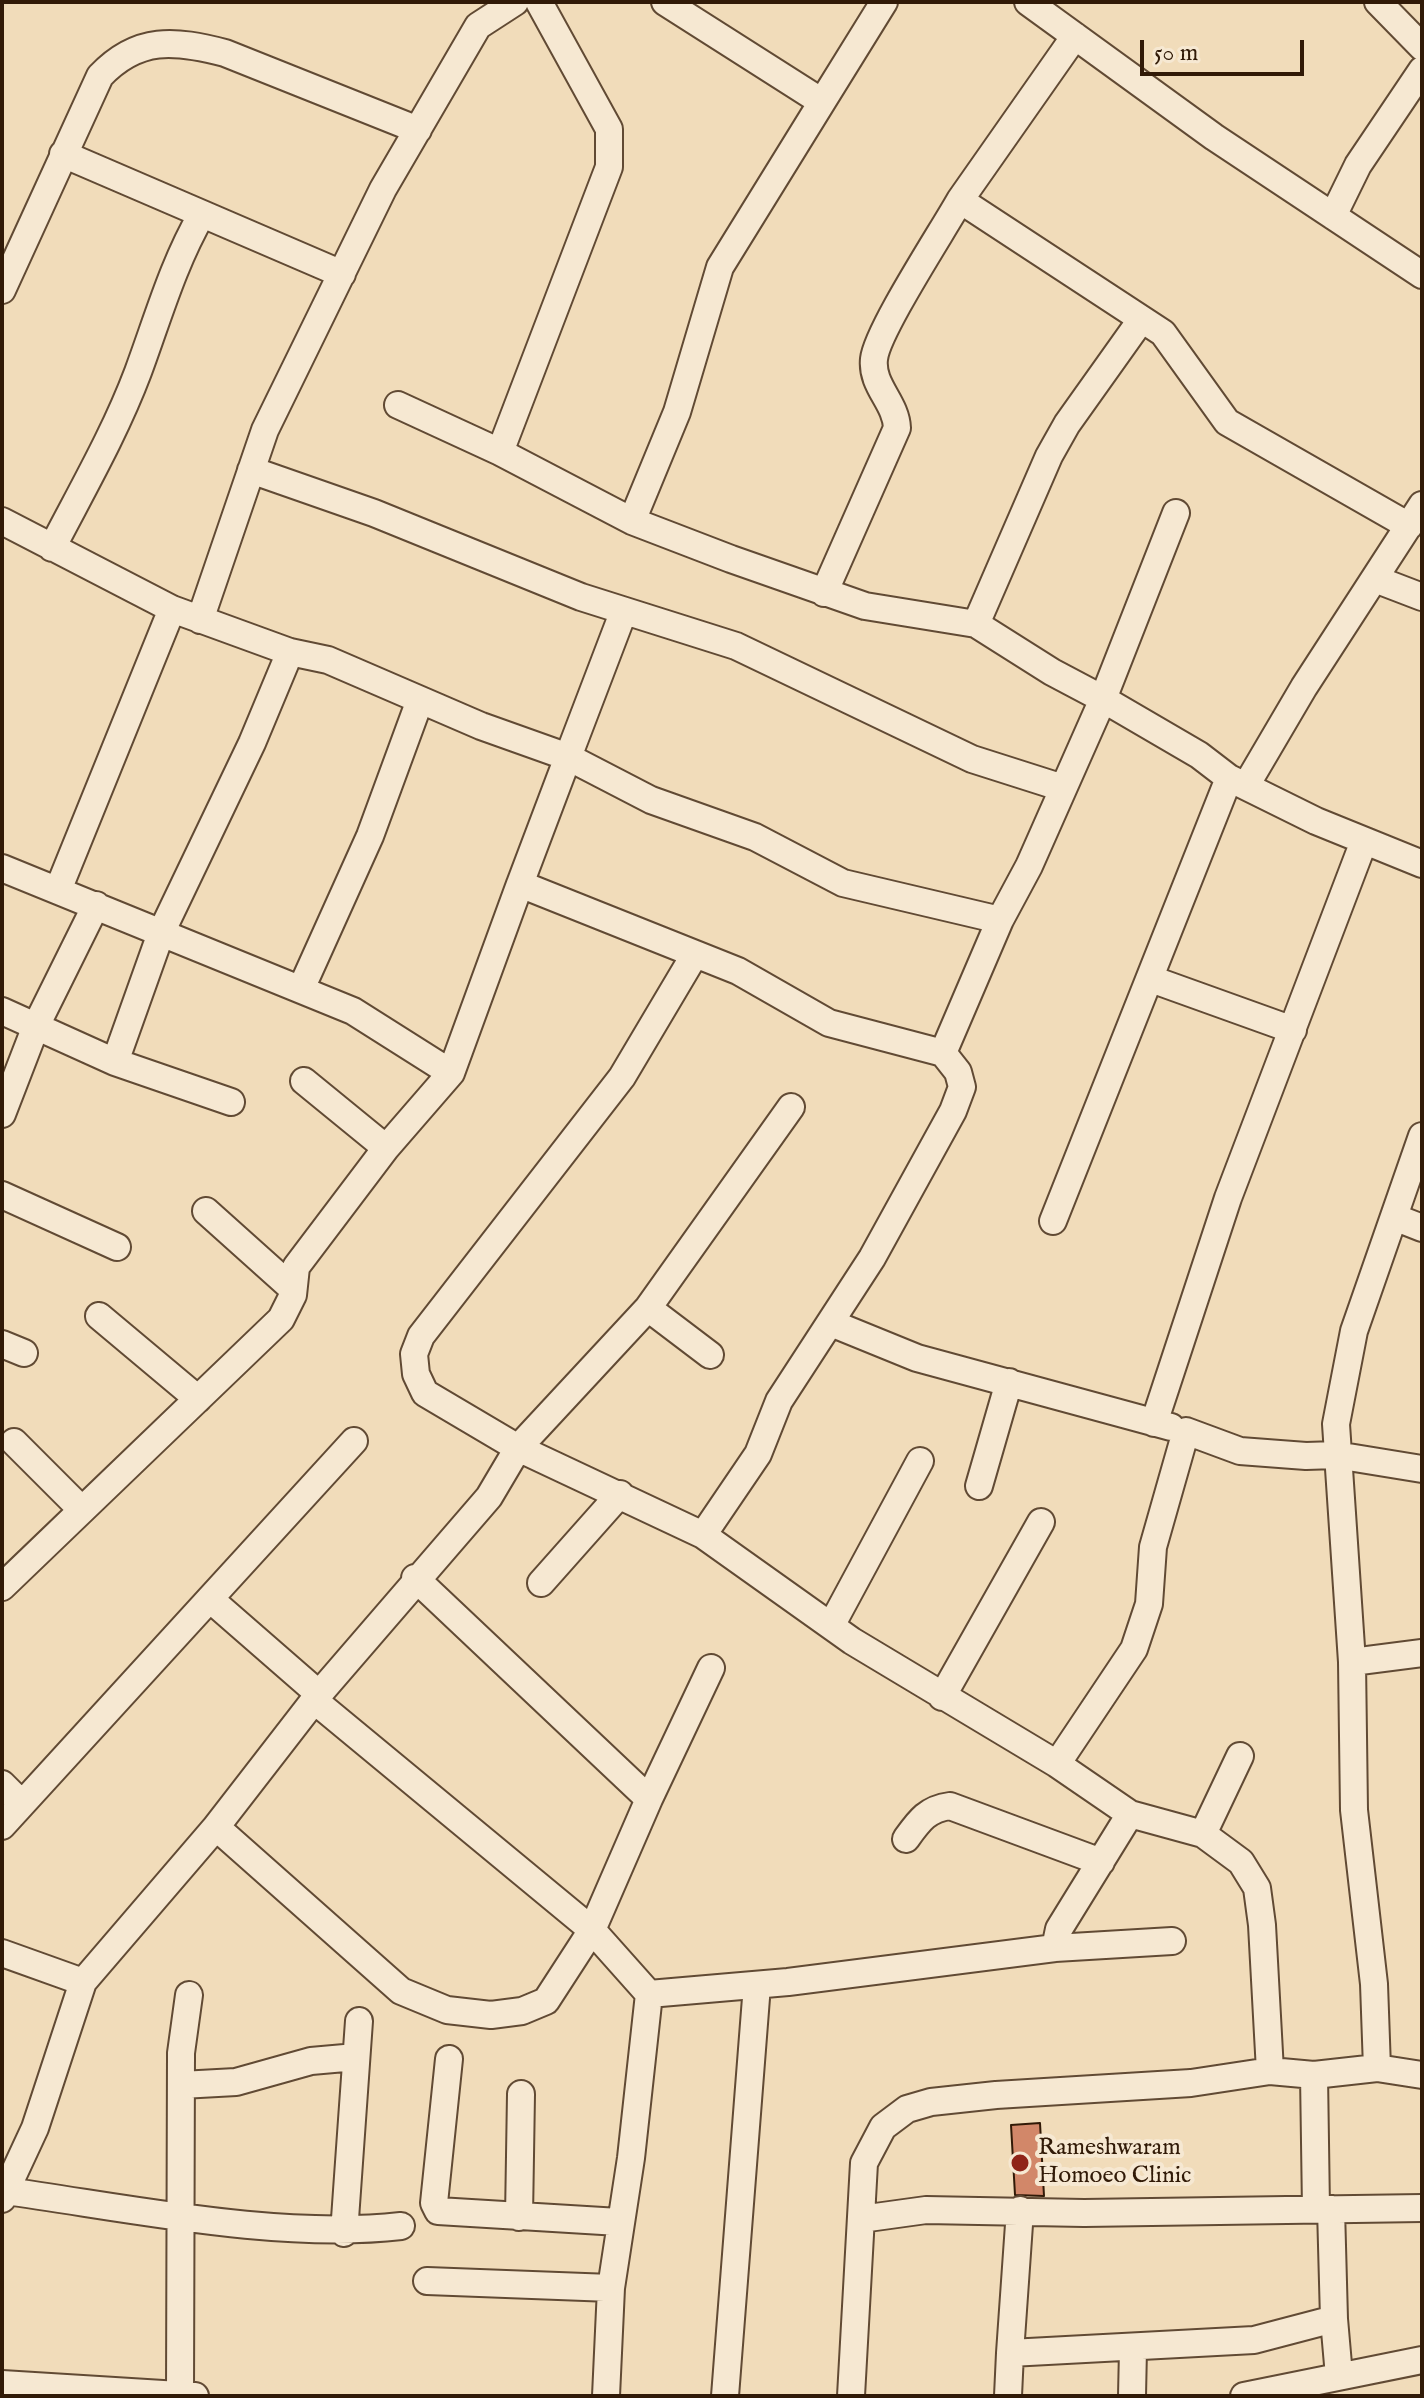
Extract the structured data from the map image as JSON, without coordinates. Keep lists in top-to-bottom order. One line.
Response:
{"places":["Rameshwaram Homoeo Clinic"],"scale_bar":"50 m"}
